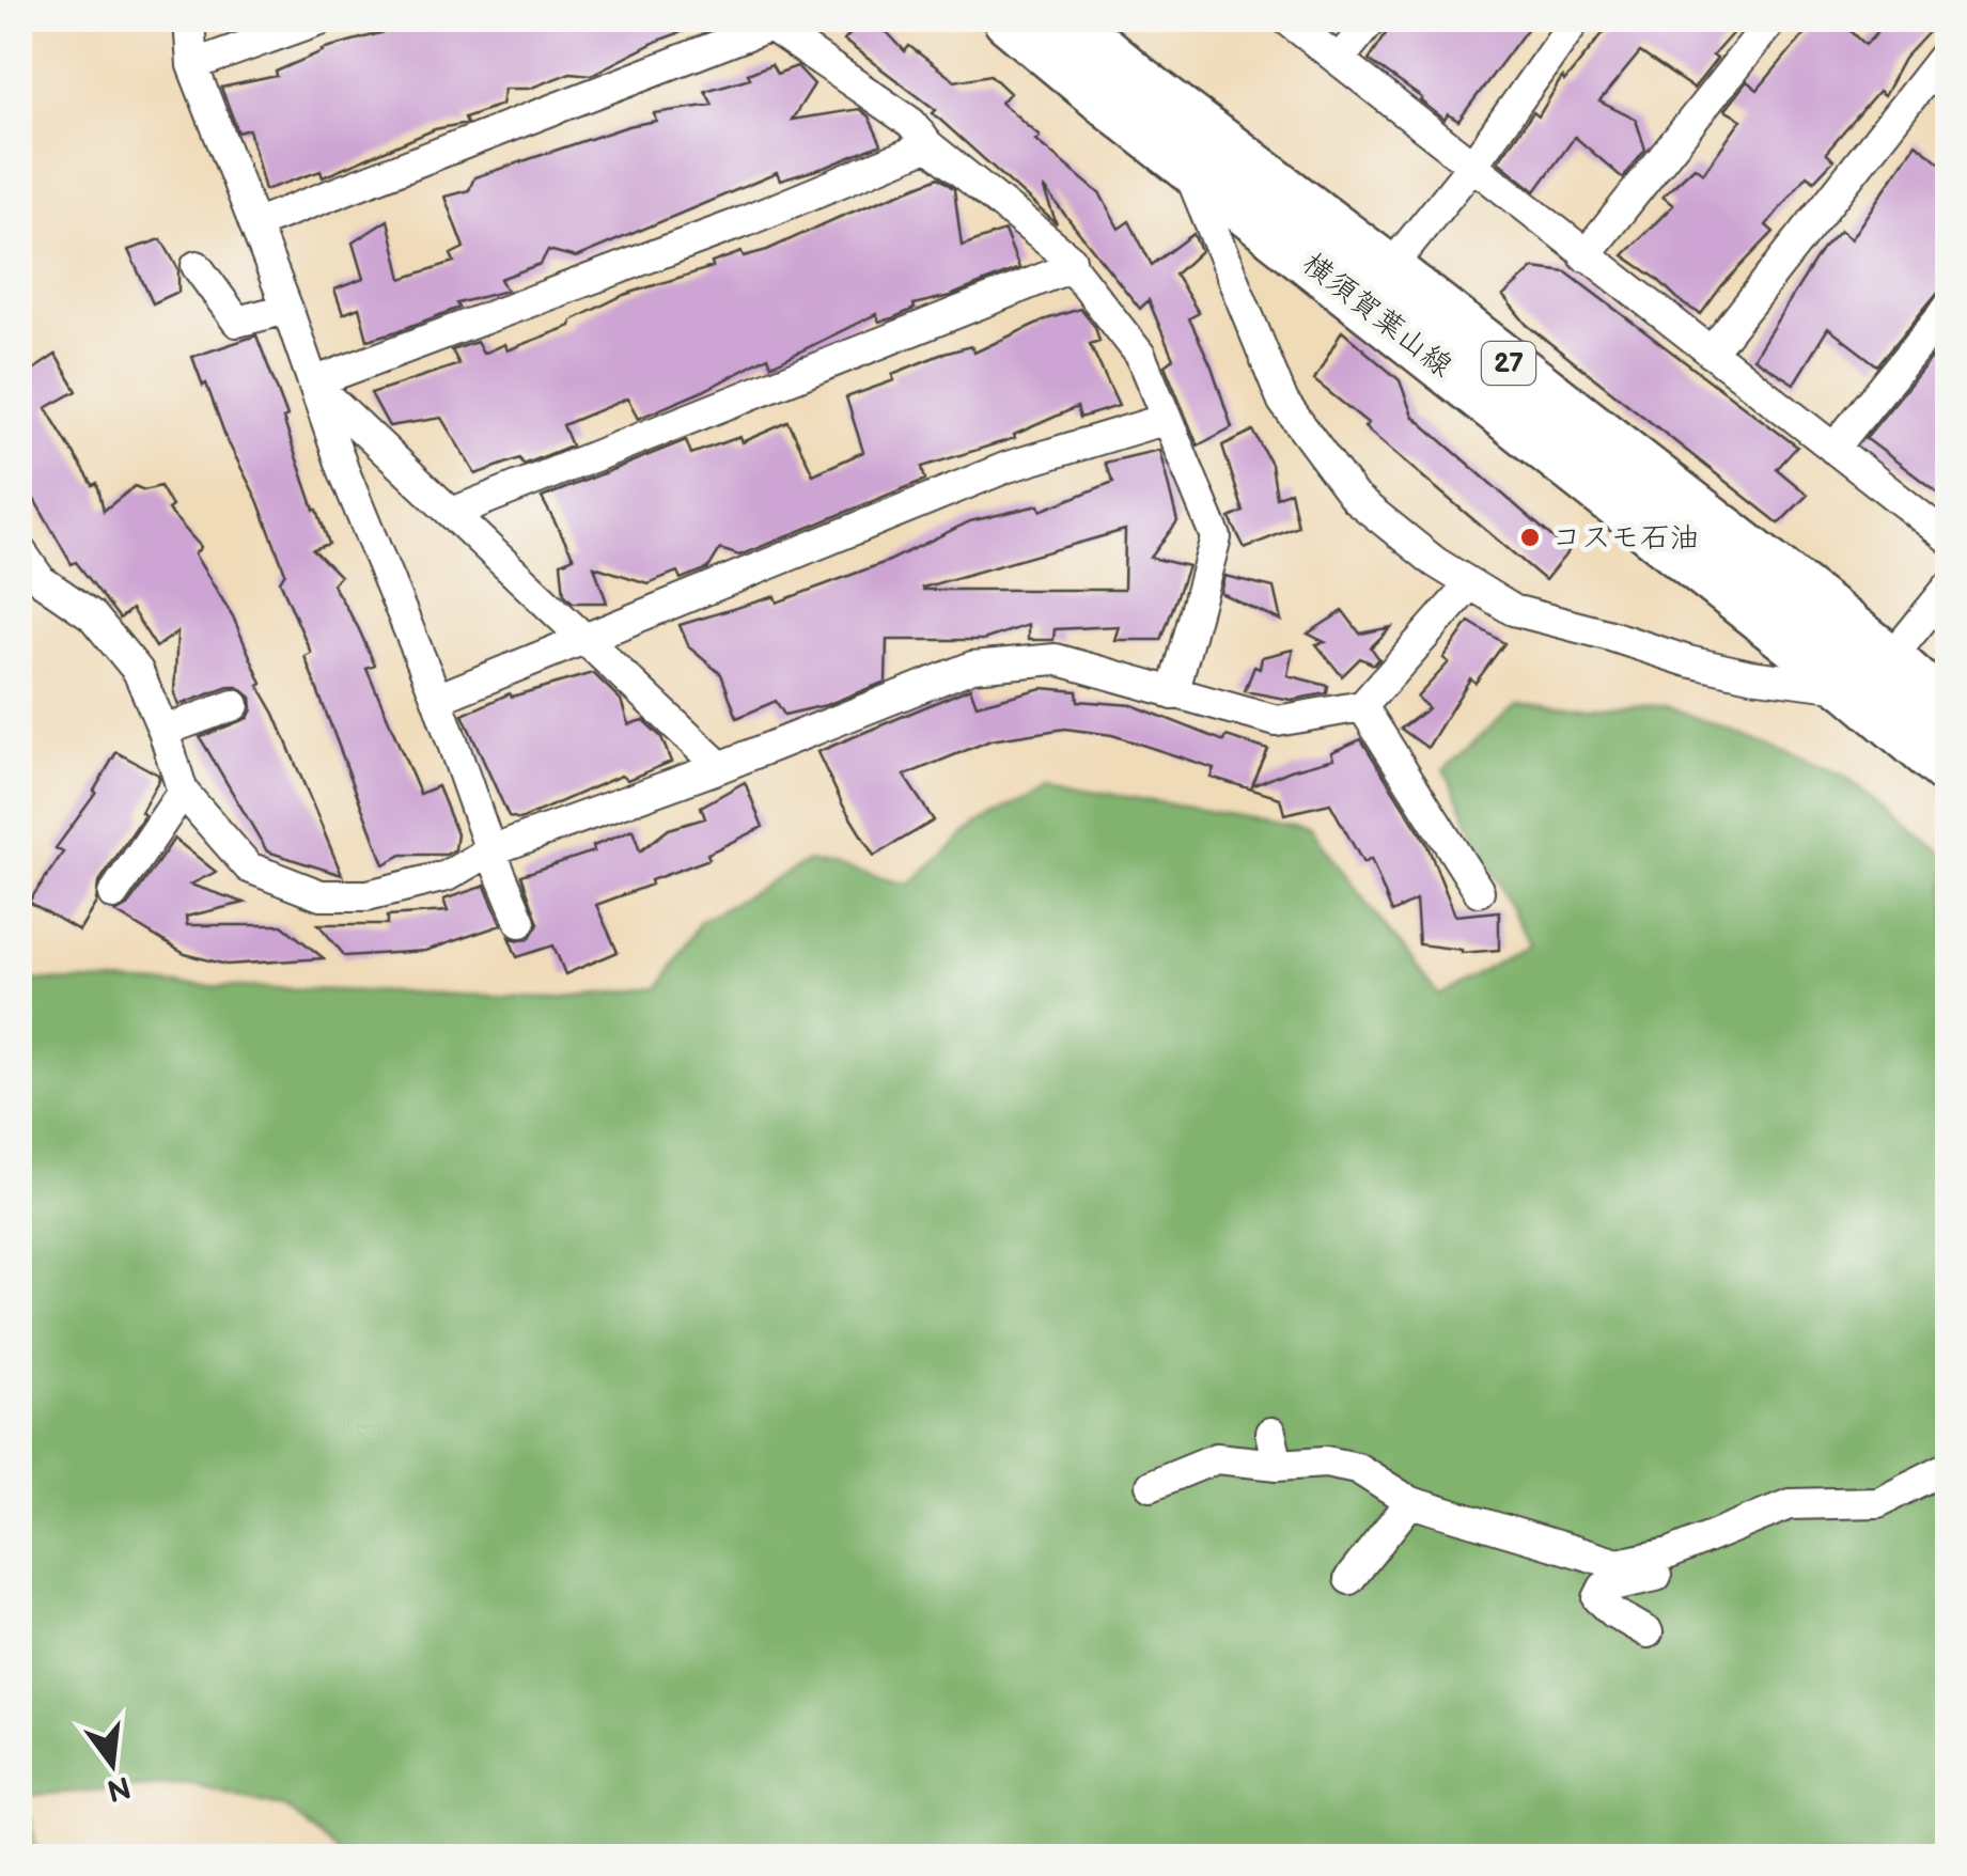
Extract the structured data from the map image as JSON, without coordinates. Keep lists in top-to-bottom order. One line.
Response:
{"streets":{"main road":["横須賀葉山線","27"]},"places":["コスモ石油"],"north":"bottom"}
